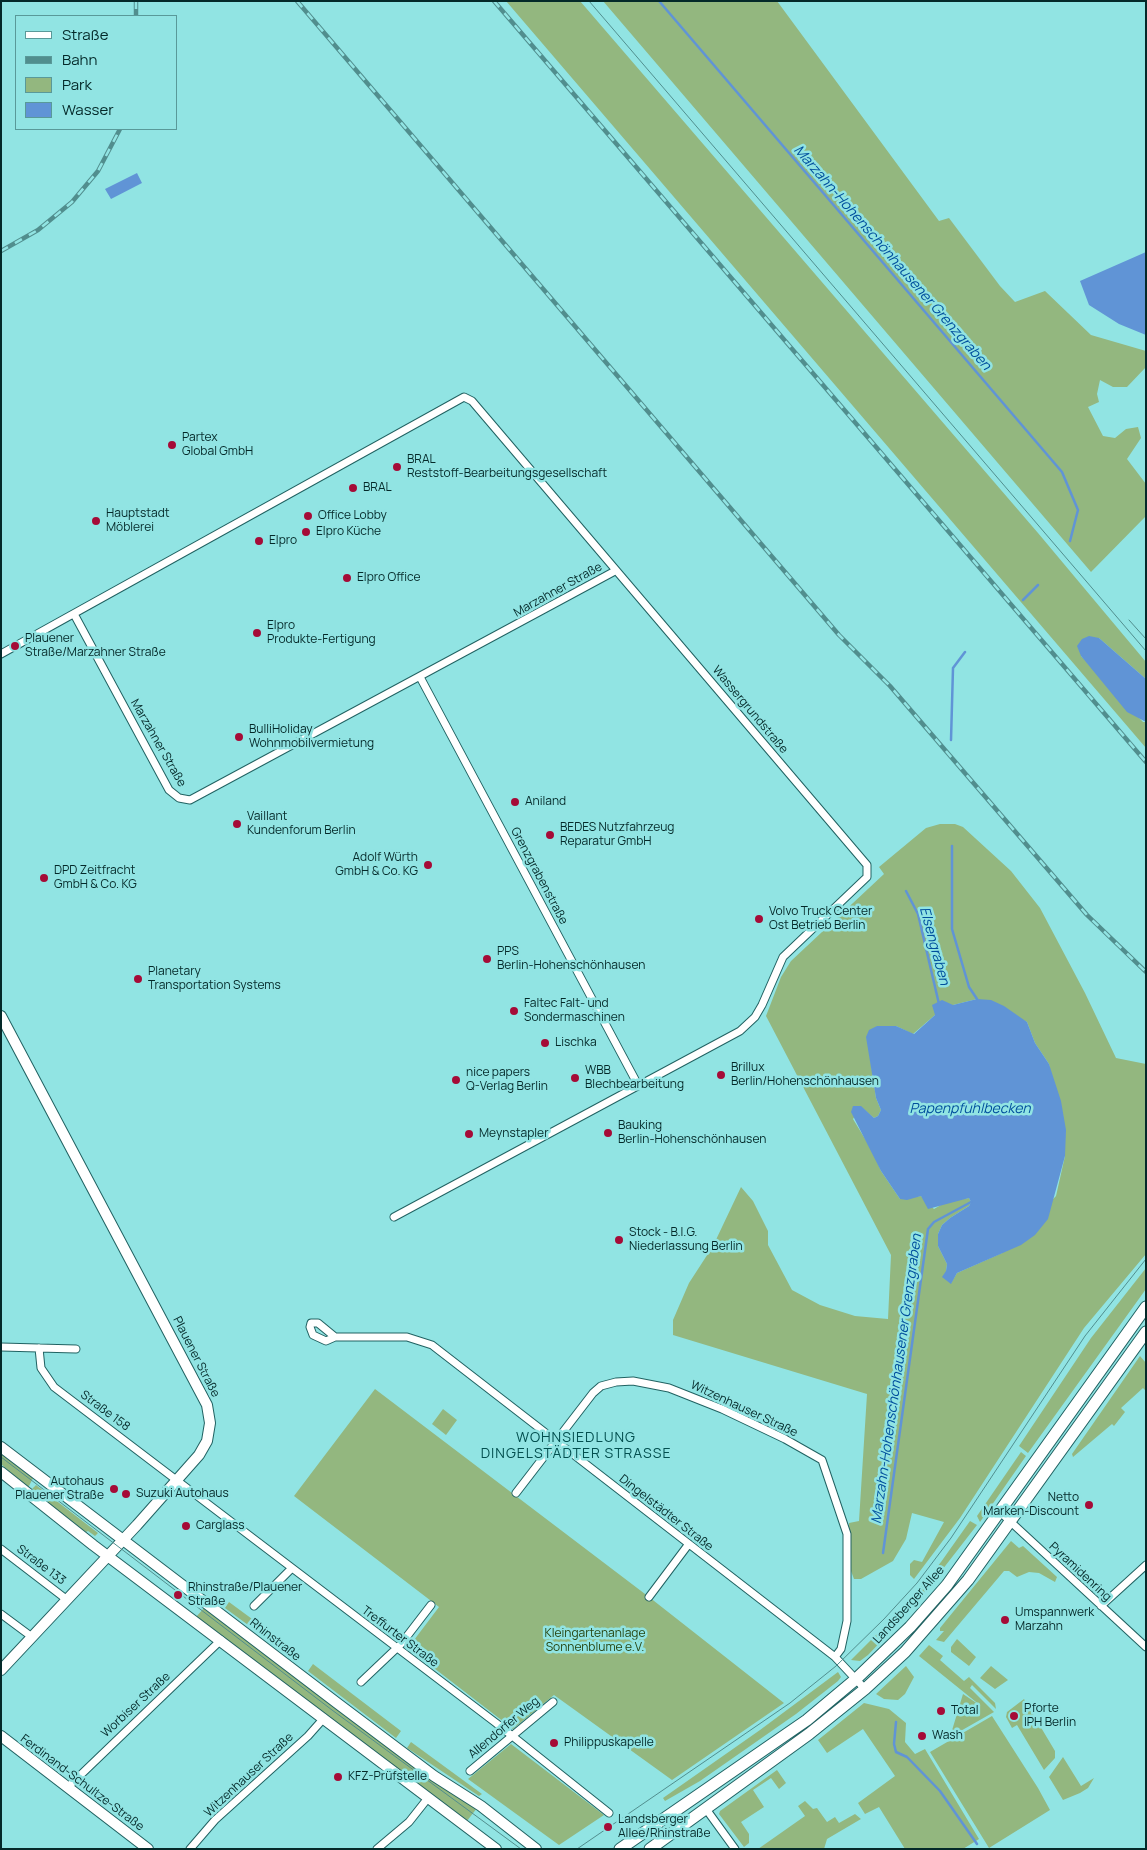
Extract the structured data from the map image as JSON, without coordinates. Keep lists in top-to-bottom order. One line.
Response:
{"streets":{"main road":["Plauener Straße","Landsberger Allee","Rhinstraße","Ferdinand-Schultze-Straße"],"street":["Marzahner Straße","Wassergrundstraße","Grenzgrabenstraße","Witzenhauser Straße","Straße 158","Dingelstädter Straße","Straße 133","Pyramidenring","Treffurter Straße","Worbiser Straße","Allendorfer Weg"]},"crossings":[["Marzahner Straße","Wassergrundstraße"],["Marzahner Straße","Grenzgrabenstraße"],["Wassergrundstraße","Grenzgrabenstraße"],["Plauener Straße","Straße 158"],["Plauener Straße","Straße 133"],["Plauener Straße","Treffurter Straße"],["Plauener Straße","Rhinstraße"],["Witzenhauser Straße","Dingelstädter Straße"],["Straße 158","Treffurter Straße"],["Dingelstädter Straße","Landsberger Allee"],["Pyramidenring","Landsberger Allee"],["Treffurter Straße","Allendorfer Weg"],["Worbiser Straße","Ferdinand-Schultze-Straße"]],"districts":["WOHNSIEDLUNG DINGELSTÄDTER STRASSE"],"water":["Marzahn-Hohenschönhausener Grenzgraben","Elsengraben","Papenpfuhlbecken"],"parks":["Kleingartenanlage Sonnenblume e.V."],"places":["Partex Global GmbH","BRAL Reststoff-Bearbeitungsgesellschaft","BRAL","Office Lobby","Hauptstadt Möblerei","Elpro Küche","Elpro","Elpro Office","Elpro Produkte-Fertigung","Plauener Straße/Marzahner Straße","BulliHoliday Wohnmobilvermietung","Aniland","Vaillant Kundenforum Berlin","BEDES Nutzfahrzeug Reparatur GmbH","Adolf Würth GmbH & Co. KG","DPD Zeitfracht GmbH & Co. KG","Volvo Truck Center Ost Betrieb Berlin","PPS Berlin-Hohenschönhausen","Planetary Transportation Systems","Faltec Falt- und Sondermaschinen","Lischka","Brillux Berlin/Hohenschönhausen","WBB Blechbearbeitung","nice papers Q-Verlag Berlin","Bauking Berlin-Hohenschönhausen","Meynstapler","Stock - B.I.G. Niederlassung Berlin","Autohaus Plauener Straße","Suzuki Autohaus","Netto Marken-Discount","Carglass","Rhinstraße/Plauener Straße","Umspannwerk Marzahn","Total","Pforte IPH Berlin","Wash","Philippuskapelle","KFZ-Prüfstelle","Landsberger Allee/Rhinstraße"],"legend":["Straße","Bahn","Park","Wasser"]}
